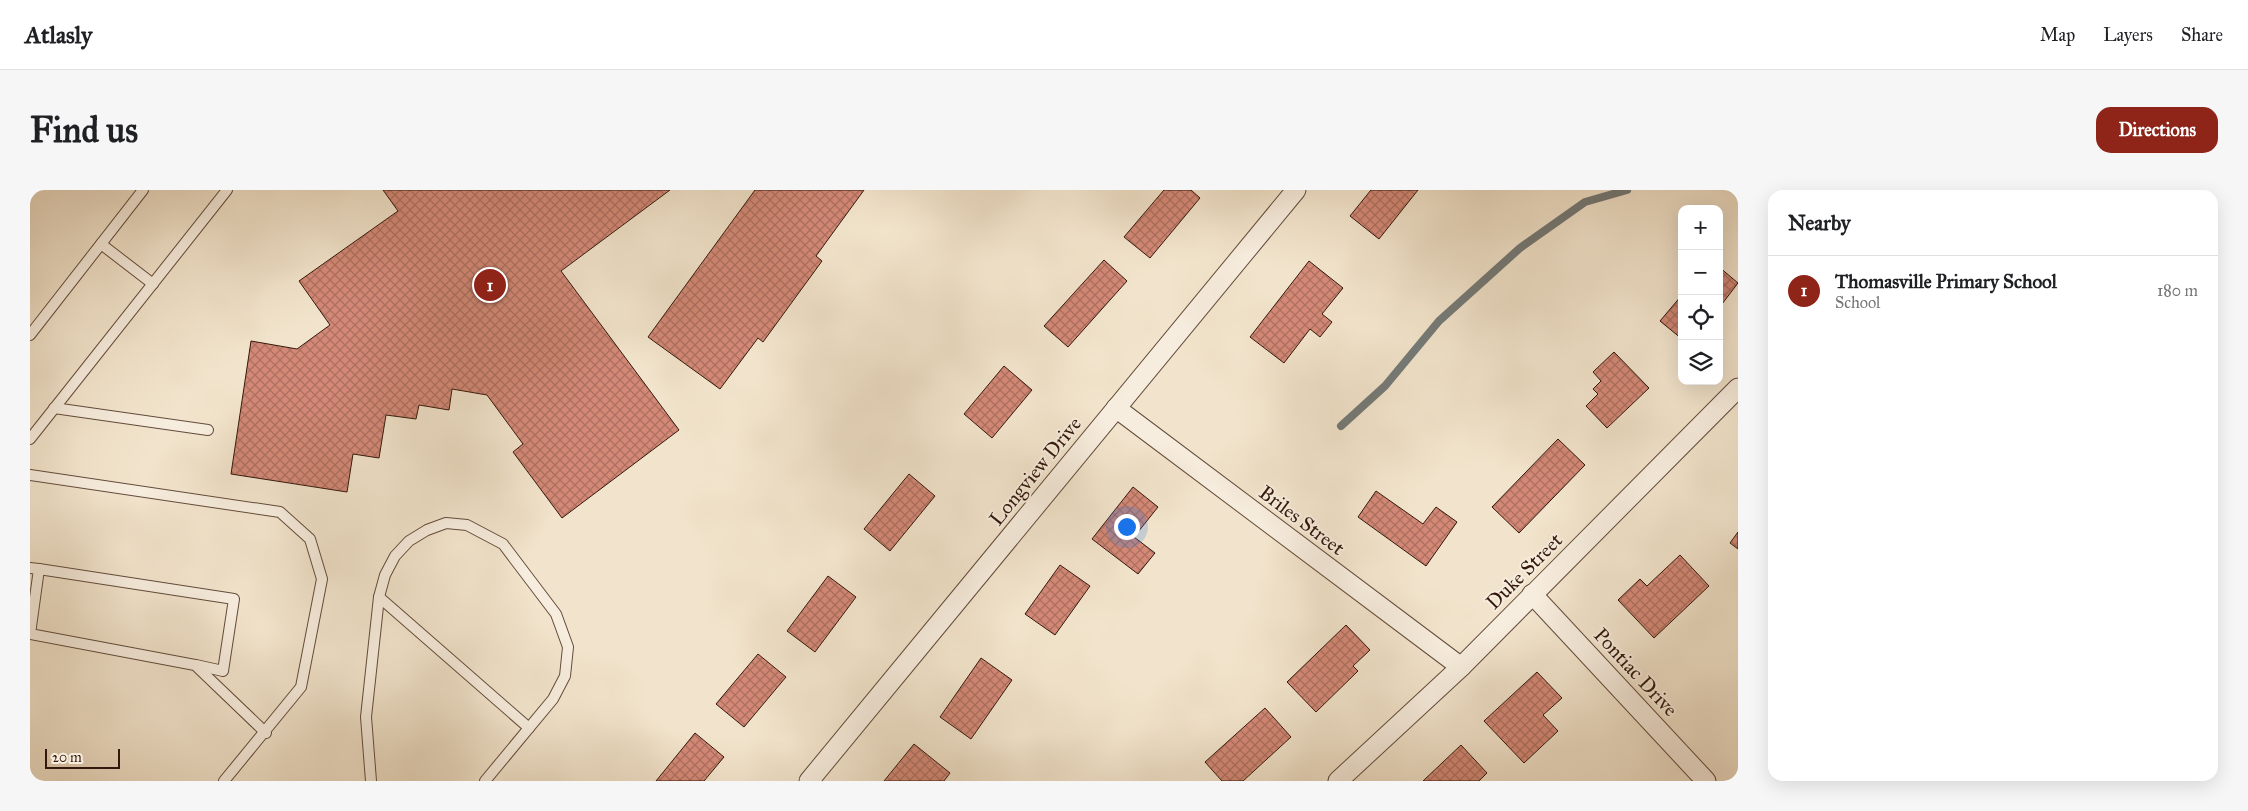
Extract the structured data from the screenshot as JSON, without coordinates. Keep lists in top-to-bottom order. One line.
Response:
{"streets":{"street":["Longview Drive","Briles Street","Duke Street","Pontiac Drive"]},"crossings":[["Longview Drive","Briles Street"],["Briles Street","Duke Street"],["Duke Street","Pontiac Drive"]],"scale_bar":"20 m","page":{"header":"Atlasly","nav":["Map","Layers","Share"],"buttons":"Directions","title":"Find us","heading":"Nearby","map_buttons":["+","−"],"list":[{"mark":"1","name":"Thomasville Primary School","note":"School","value":"180 m"}],"pins":"1","scale":"20 m"}}
